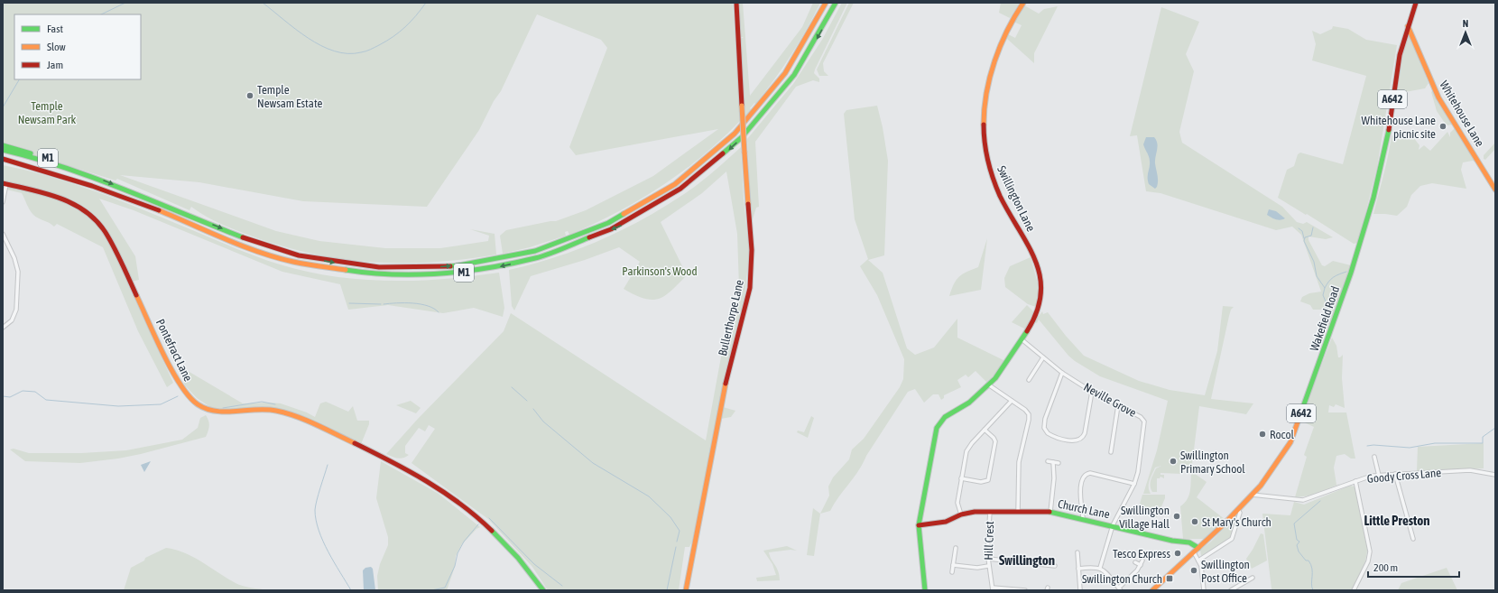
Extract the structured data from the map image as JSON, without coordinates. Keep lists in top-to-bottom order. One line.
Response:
{"streets":{"main road":["A642","Whitehouse Lane","M1","Swillington Lane","Bullerthorpe Lane","Wakefield Road","Pontefract Lane","Church Lane"],"street":["Neville Grove","Goody Cross Lane","Hill Crest"]},"crossings":[["Whitehouse Lane","Wakefield Road"],["Swillington Lane","Neville Grove"],["Swillington Lane","Church Lane"],["Wakefield Road","Goody Cross Lane"],["Wakefield Road","Church Lane"],["Neville Grove","Church Lane"],["Church Lane","Hill Crest"]],"districts":["Little Preston","Swillington"],"parks":["Temple Newsam Park","Parkinson's Wood"],"places":{"other":["Temple Newsam Estate","Whitehouse Lane picnic site","Rocol","Swillington Primary School","Swillington Village Hall","St Mary's Church","Tesco Express","Swillington Post Office"],"transit":["Swillington Church"]},"legend":["Fast","Slow","Jam"],"scale_bar":"200 m","north":"top"}
